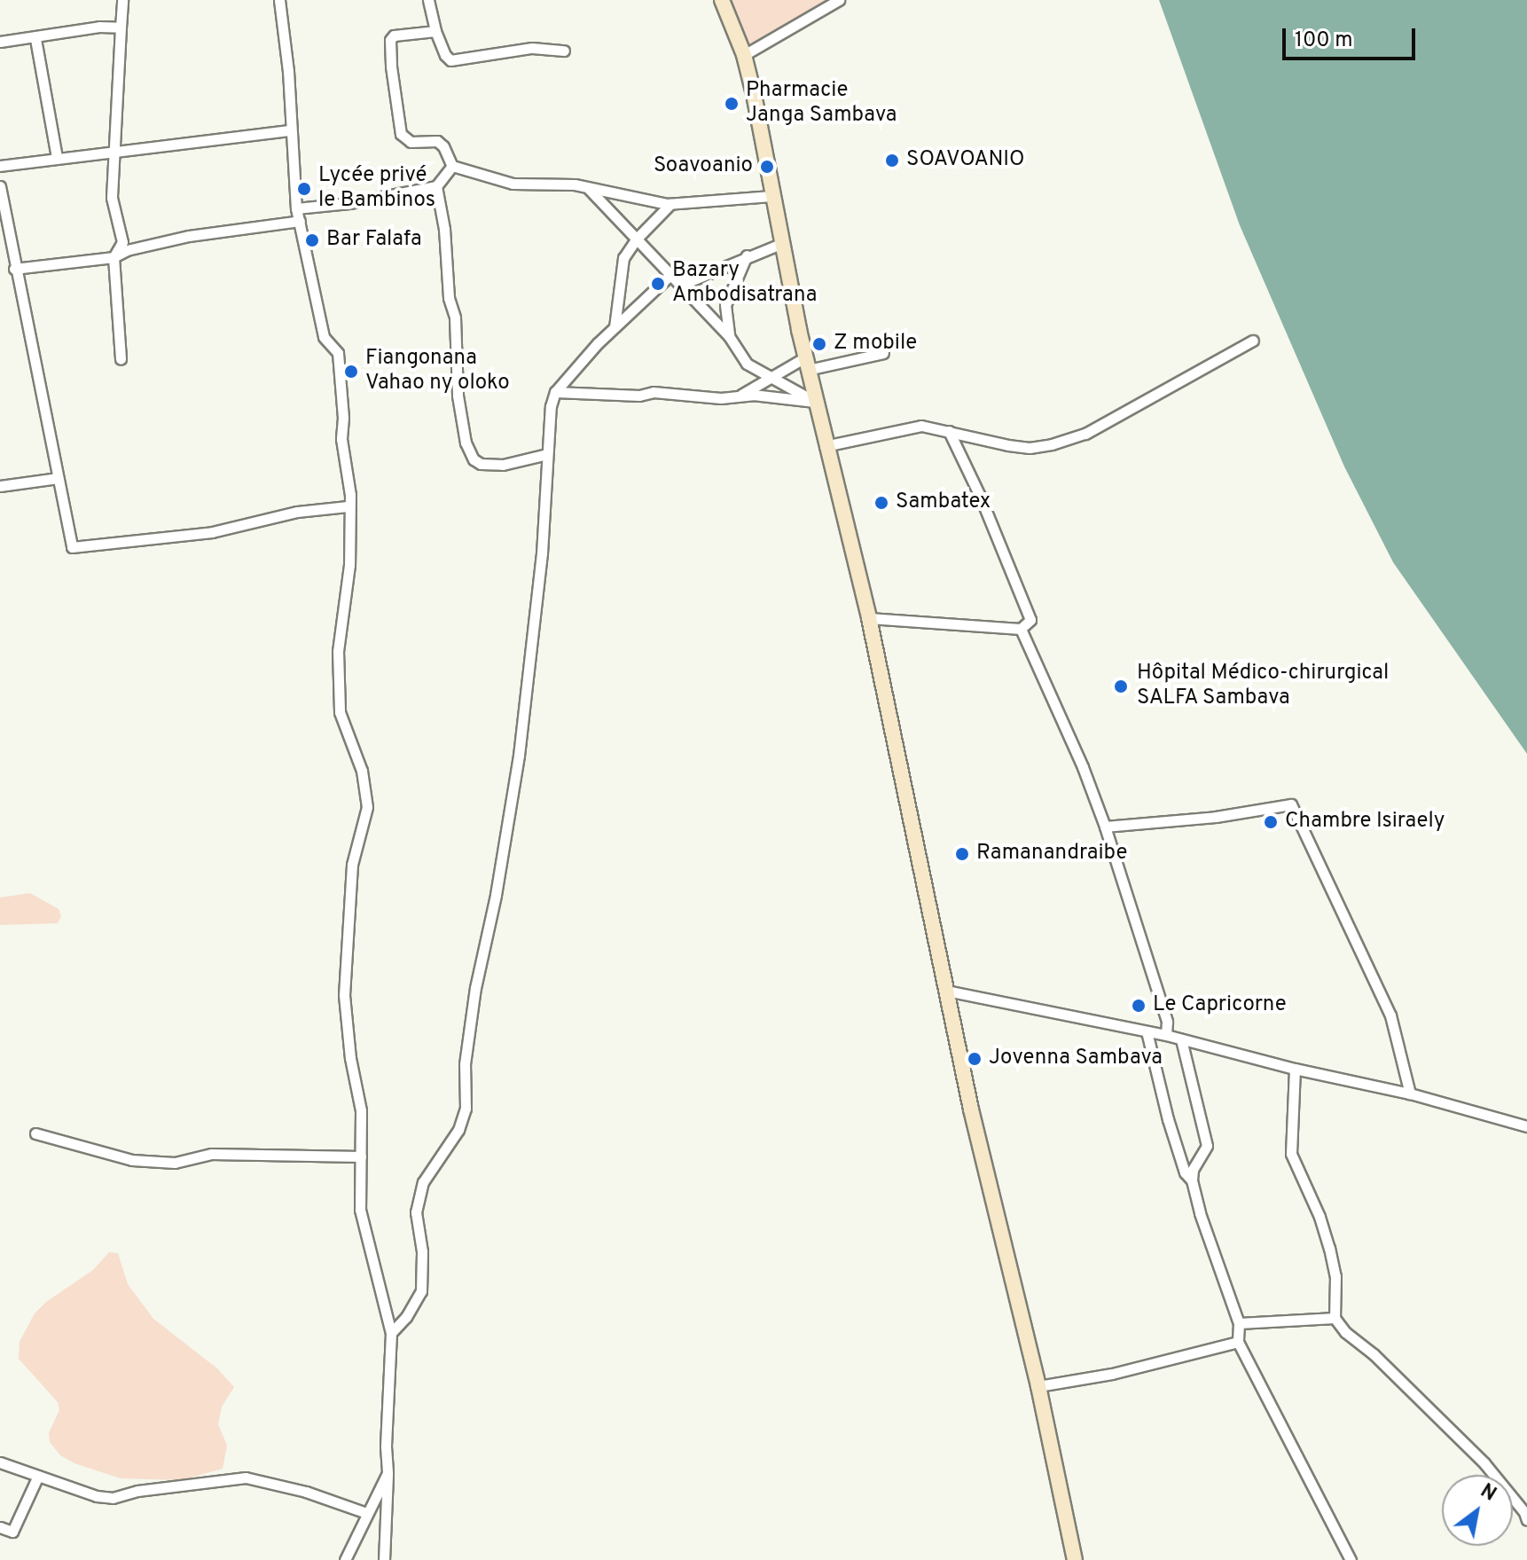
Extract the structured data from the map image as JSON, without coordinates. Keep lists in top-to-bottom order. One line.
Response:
{"places":["Pharmacie Janga Sambava","SOAVOANIO","Soavoanio","Lycée privé le Bambinos","Bar Falafa","Bazary Ambodisatrana","Z mobile","Fiangonana Vahao ny oloko","Sambatex","Hôpital Médico-chirurgical SALFA Sambava","Chambre Isiraely","Ramanandraibe","Le Capricorne","Jovenna Sambava"],"scale_bar":"100 m","north":"top right"}
